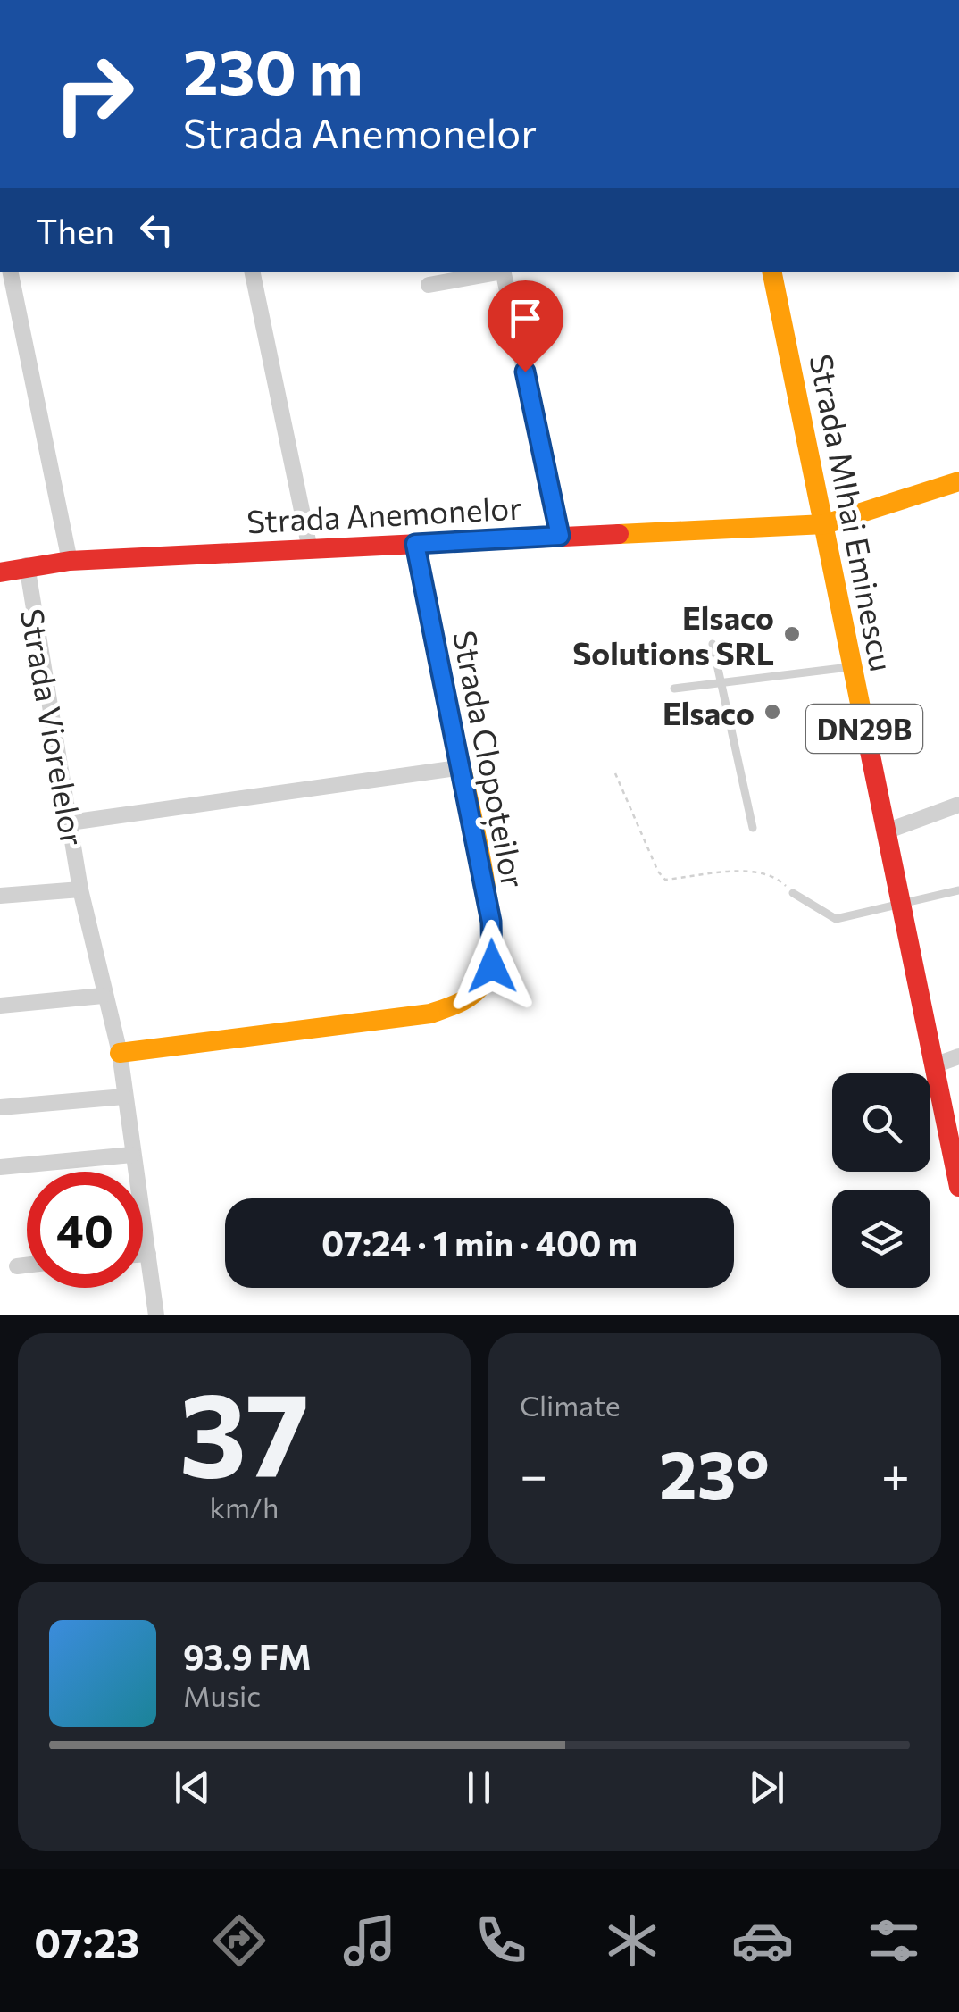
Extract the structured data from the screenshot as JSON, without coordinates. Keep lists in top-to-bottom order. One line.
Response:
{"streets":{"street":["Strada MIhai Eminescu","Strada Anemonelor","Strada Viorelelor","DN29B","Strada Clopoțeilor"]},"crossings":[["Strada MIhai Eminescu","Strada Anemonelor"],["Strada Anemonelor","Strada Viorelelor"],["Strada Anemonelor","Strada Clopoțeilor"],["Strada Viorelelor","Strada Clopoțeilor"]],"places":["Elsaco Solutions SRL","Elsaco"],"page":{"turn":["230 m","Strada Anemonelor"],"then":"Then","limit":"40","trip":"07:24 · 1 min · 400 m","tile":[["37","km/h"],"Climate"],"heat":["−","23°","+"],"song":["93.9 FM","Music"],"tabs":"07:23"}}
